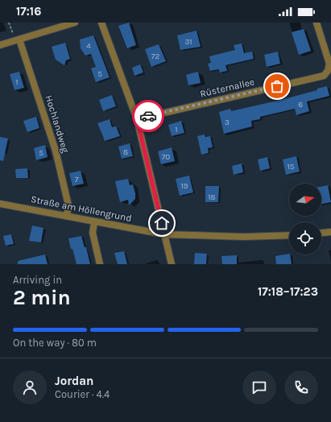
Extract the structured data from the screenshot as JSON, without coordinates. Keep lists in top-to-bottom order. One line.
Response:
{"streets":{"street":["Rüsternallee","Hochlandweg","Straße am Höllengrund"]},"crossings":[["Hochlandweg","Straße am Höllengrund"]],"house_numbers":["31","4","72","5","1","6","3","1","8","5","70","15","7","19","18"],"north":"right","page":{"status":"17:16","heading":["2 min","Arriving in","17:18–17:23"],"panel":["Jordan","Courier · 4.4"],"bar":"On the way · 80 m"}}
